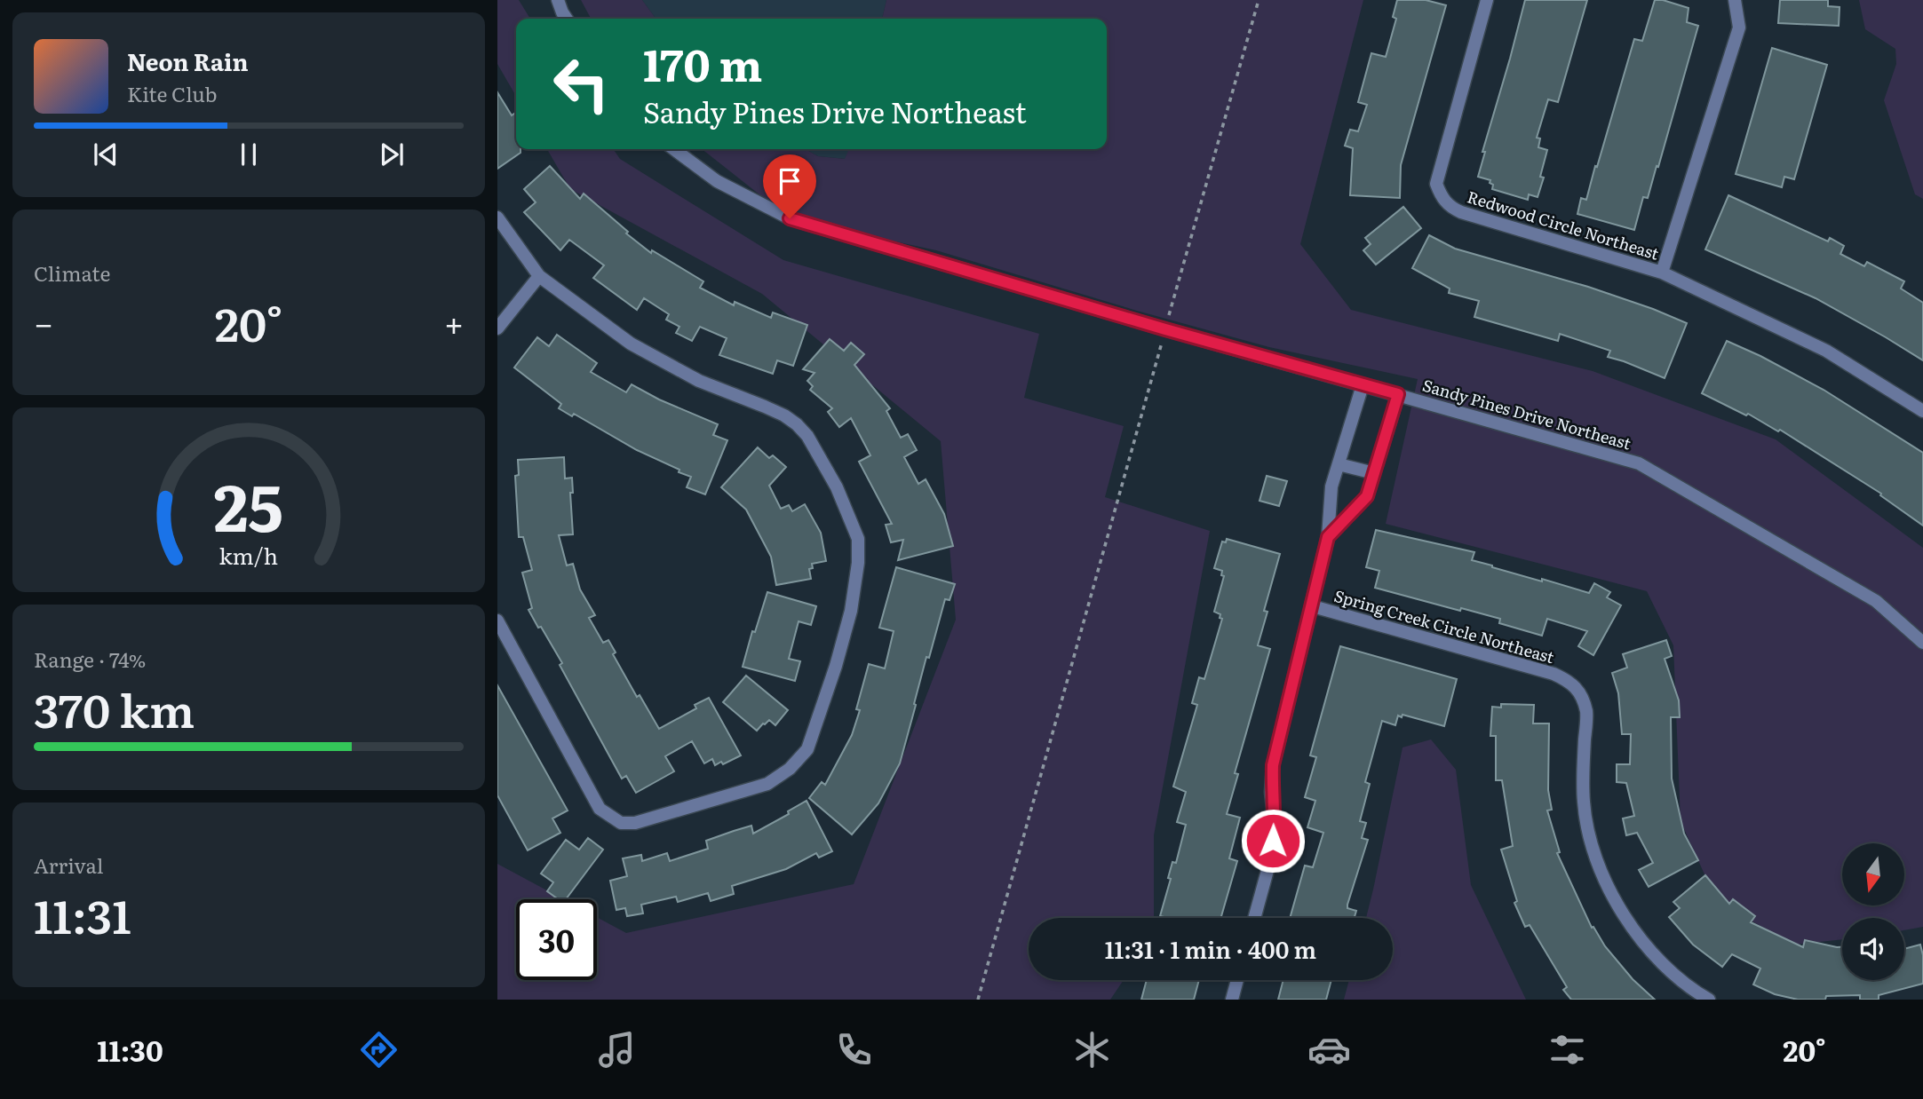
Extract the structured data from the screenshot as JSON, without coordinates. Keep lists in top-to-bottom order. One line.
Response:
{"streets":{"street":["Redwood Circle Northeast","Sandy Pines Drive Northeast","Spring Creek Circle Northeast"]},"crossings":[["Sandy Pines Drive Northeast","Spring Creek Circle Northeast"]],"north":"bottom","page":{"turn":["170 m","Sandy Pines Drive Northeast"],"song":["Neon Rain","Kite Club"],"tile":["Climate",["Range · 74%","370 km"],["Arrival","11:31"]],"heat":["−","20°","+"],"limit":"30","trip":"11:31 · 1 min · 400 m","tabs":["11:30","20°"],"gauge":["25","km/h"]}}
